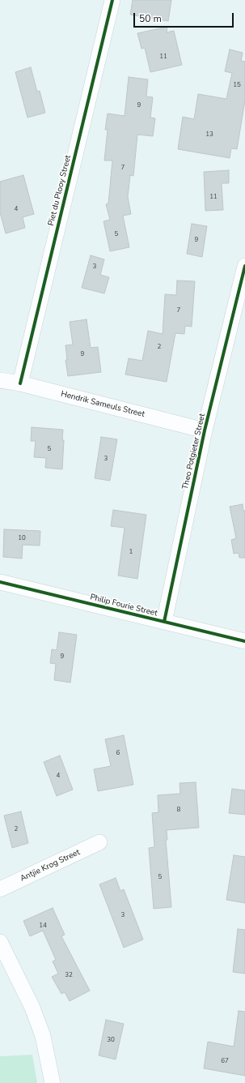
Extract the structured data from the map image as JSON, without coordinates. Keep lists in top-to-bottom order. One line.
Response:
{"streets":{"street":["Piet du Plooy Street","Hendrik Sameuls Street","Theo Potgieter Street","Philip Fourie Street","Antjie Krog Street"]},"crossings":[["Piet du Plooy Street","Hendrik Sameuls Street"],["Hendrik Sameuls Street","Theo Potgieter Street"],["Theo Potgieter Street","Philip Fourie Street"]],"house_numbers":["11","15","9","13","7","11","4","5","9","3","7","2","9","5","3","10","1","9","6","4","8","2","5","3","14","32","30","67"],"scale_bar":"50 m"}
